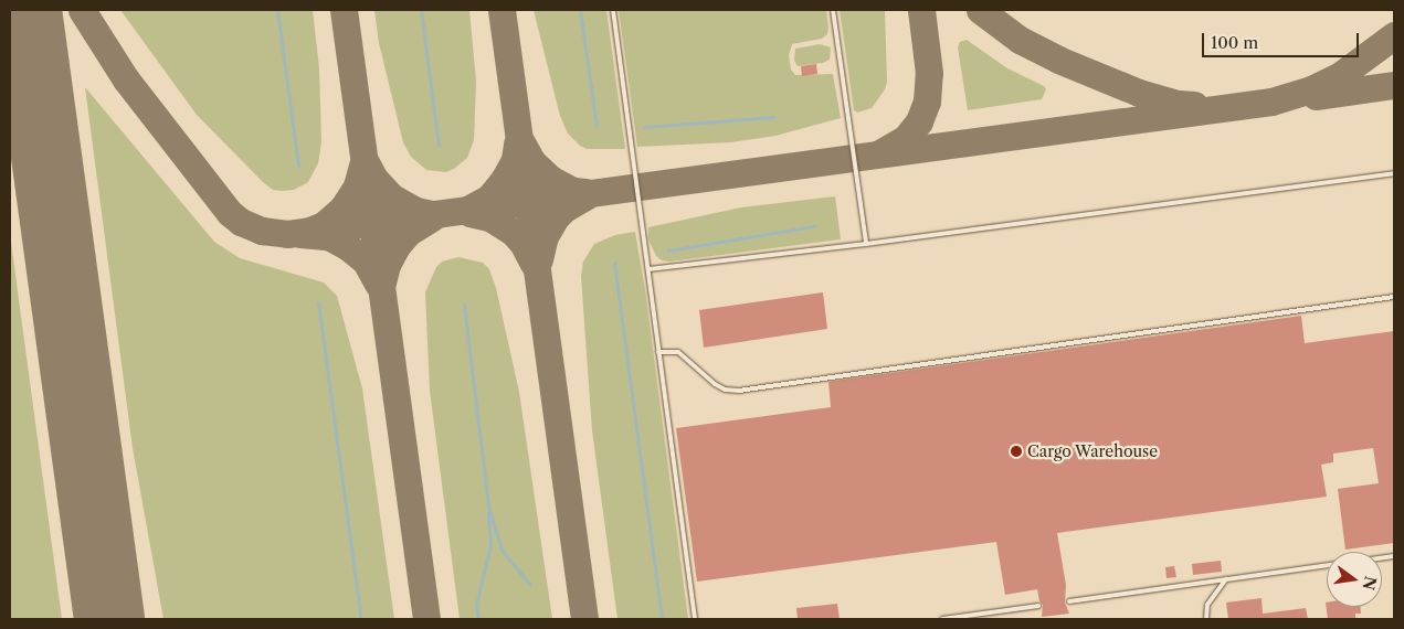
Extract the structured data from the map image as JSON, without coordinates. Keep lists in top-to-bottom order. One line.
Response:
{"places":["Cargo Warehouse"],"scale_bar":"100 m","north":"right"}
